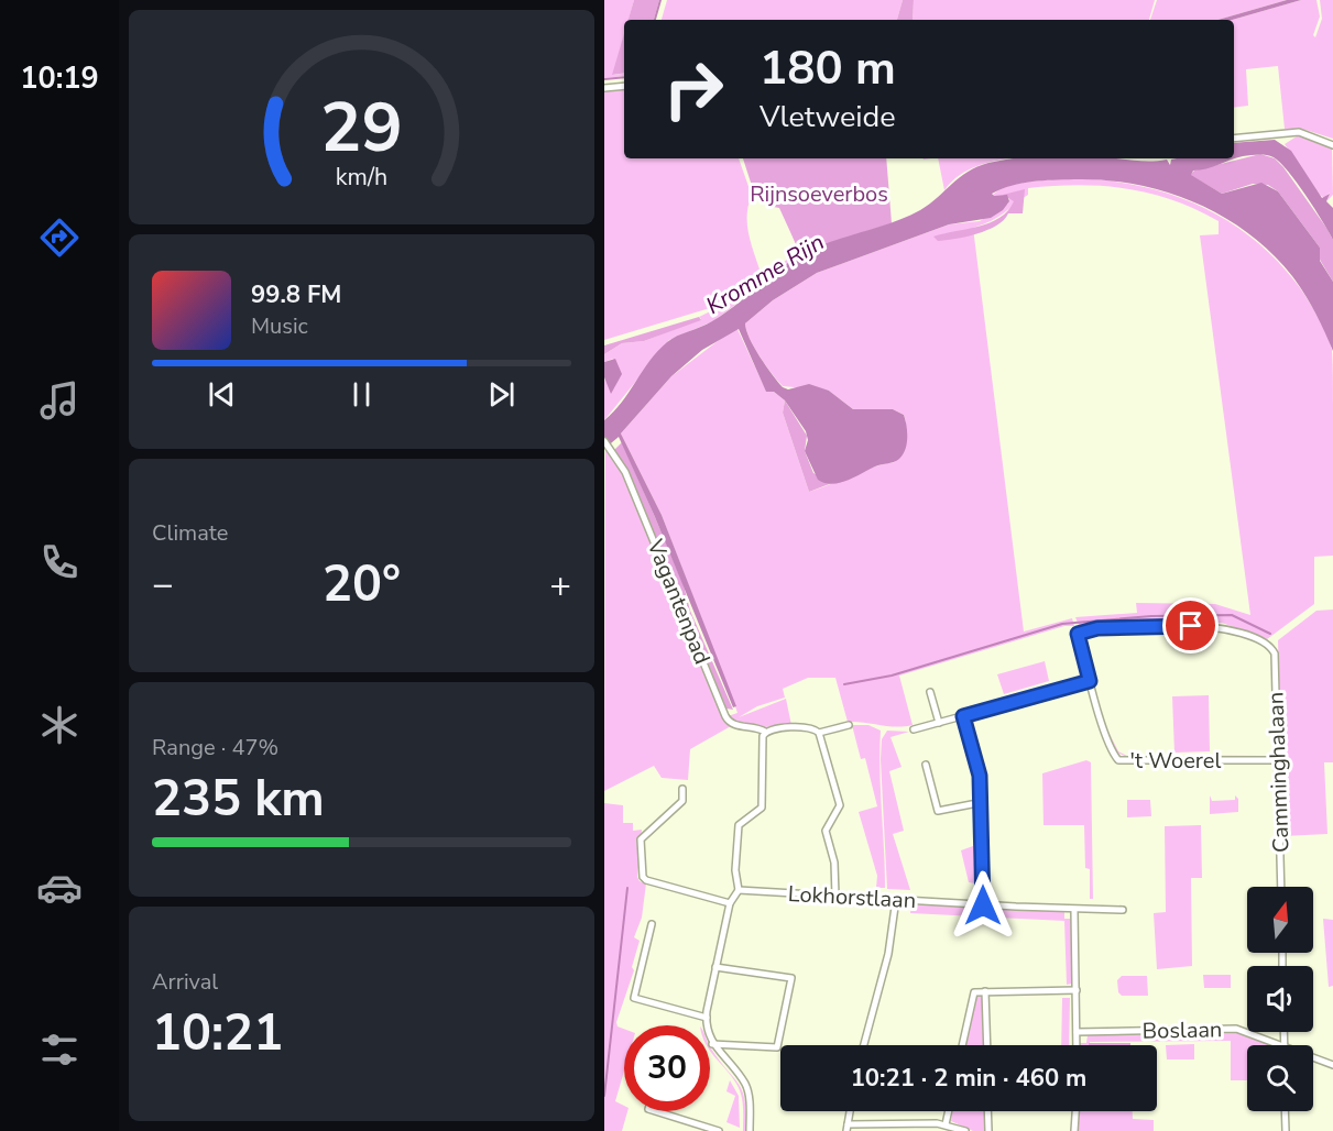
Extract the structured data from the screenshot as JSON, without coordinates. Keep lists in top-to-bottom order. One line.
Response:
{"streets":{"street":["Vagantenpad","'t Woerel","Camminghalaan","Lokhorstlaan","Boslaan"]},"crossings":[["'t Woerel","Camminghalaan"]],"water":["Kromme Rijn"],"parks":["Rijnsoeverbos"],"north":"top","page":{"tabs":"10:19","turn":["180 m","Vletweide"],"song":["99.8 FM","Music"],"tile":["Climate",["Range · 47%","235 km"],["Arrival","10:21"]],"heat":["−","20°","+"],"limit":"30","trip":"10:21 · 2 min · 460 m","gauge":["29","km/h"]}}
